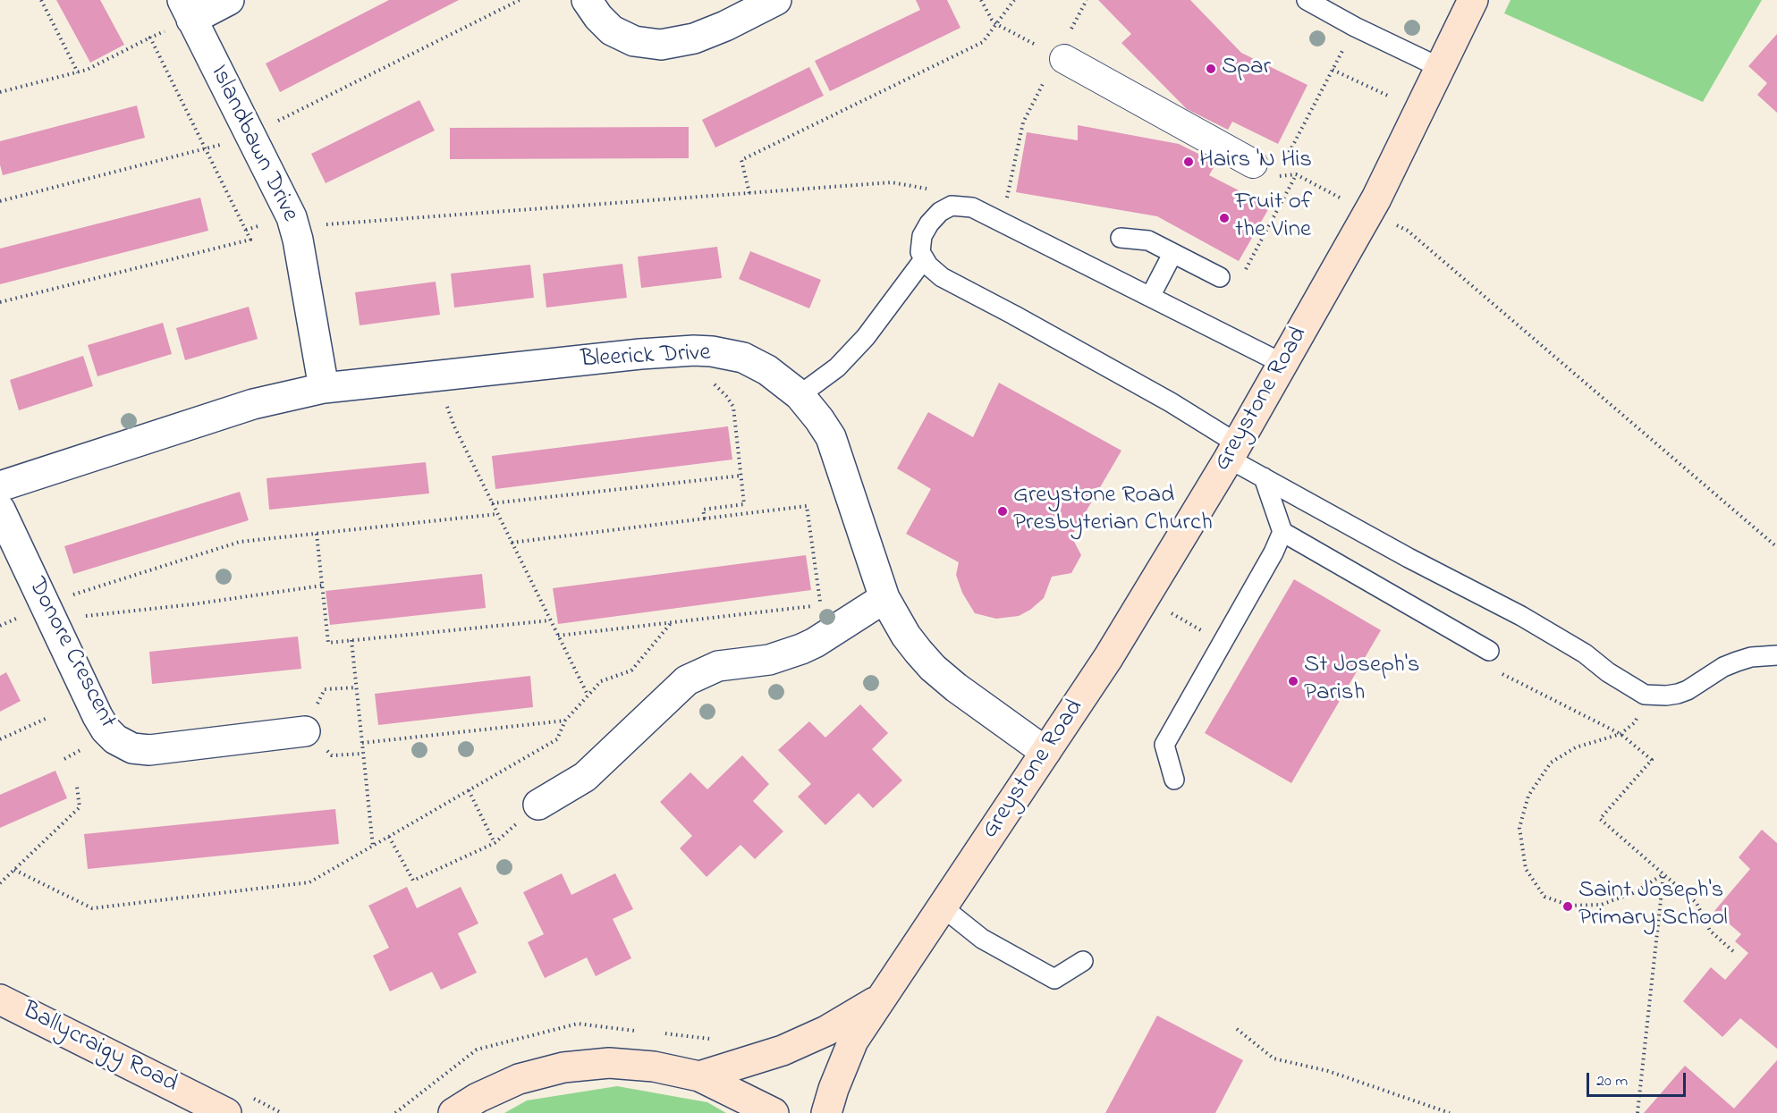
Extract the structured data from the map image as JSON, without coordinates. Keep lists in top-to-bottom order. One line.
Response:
{"streets":{"main road":["Greystone Road","Ballycraigy Road"],"street":["Islandbawn Drive","Bleerick Drive","Donore Crescent"]},"crossings":[["Islandbawn Drive","Bleerick Drive"],["Bleerick Drive","Greystone Road"]],"places":["Spar","Hairs 'N His","Fruit of the Vine","Greystone Road Presbyterian Church","St Joseph's Parish","Saint Joseph's Primary School"],"scale_bar":"20 m"}
